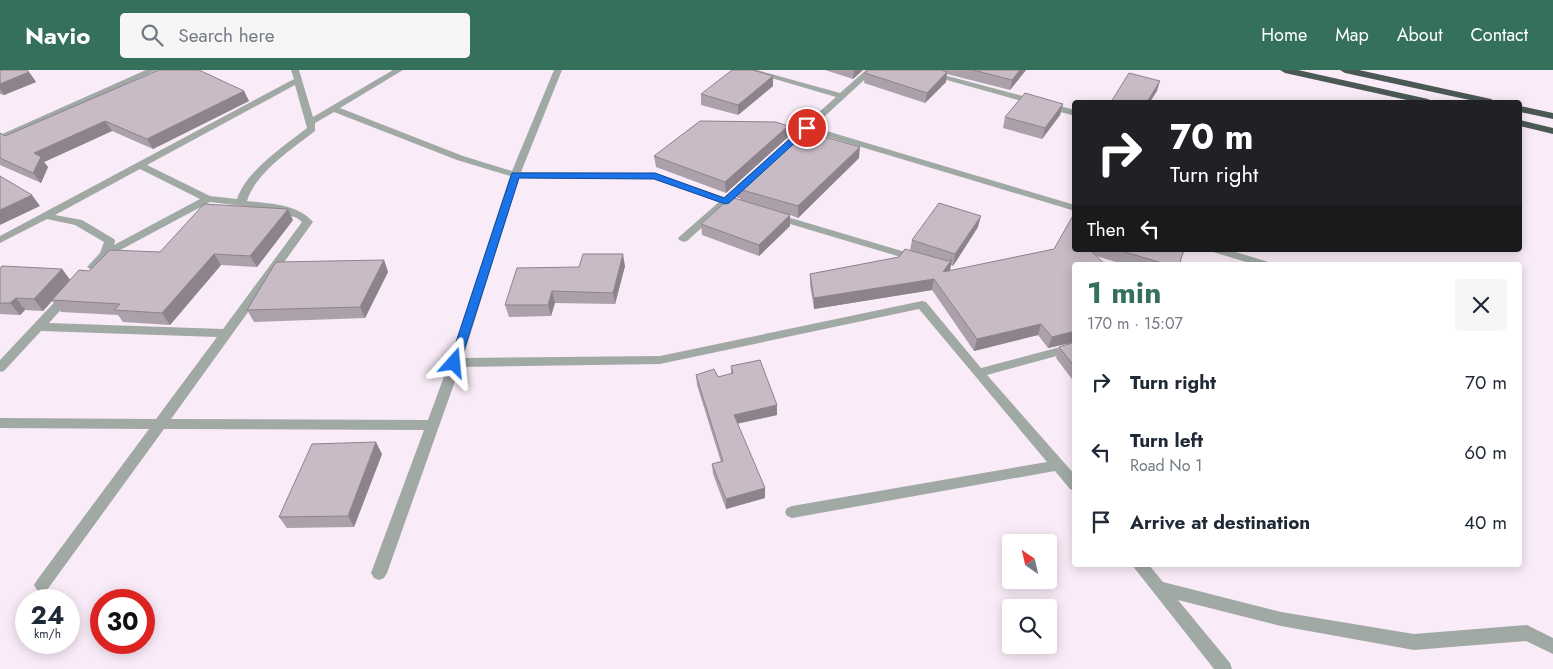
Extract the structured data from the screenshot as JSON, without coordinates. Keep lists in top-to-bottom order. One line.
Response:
{"north":"top left","page":{"header":"Navio","search":"Search here","nav":["Home","Map","About","Contact"],"turn":["70 m","Turn right"],"then":"Then","heading":["1 min","170 m · 15:07"],"list":[{"name":"Turn right","value":"70 m"},{"name":"Turn left","note":"Road No 1","value":"60 m"},{"name":"Arrive at destination","value":"40 m"}],"speed":"24 km/h","limit":"30"}}
